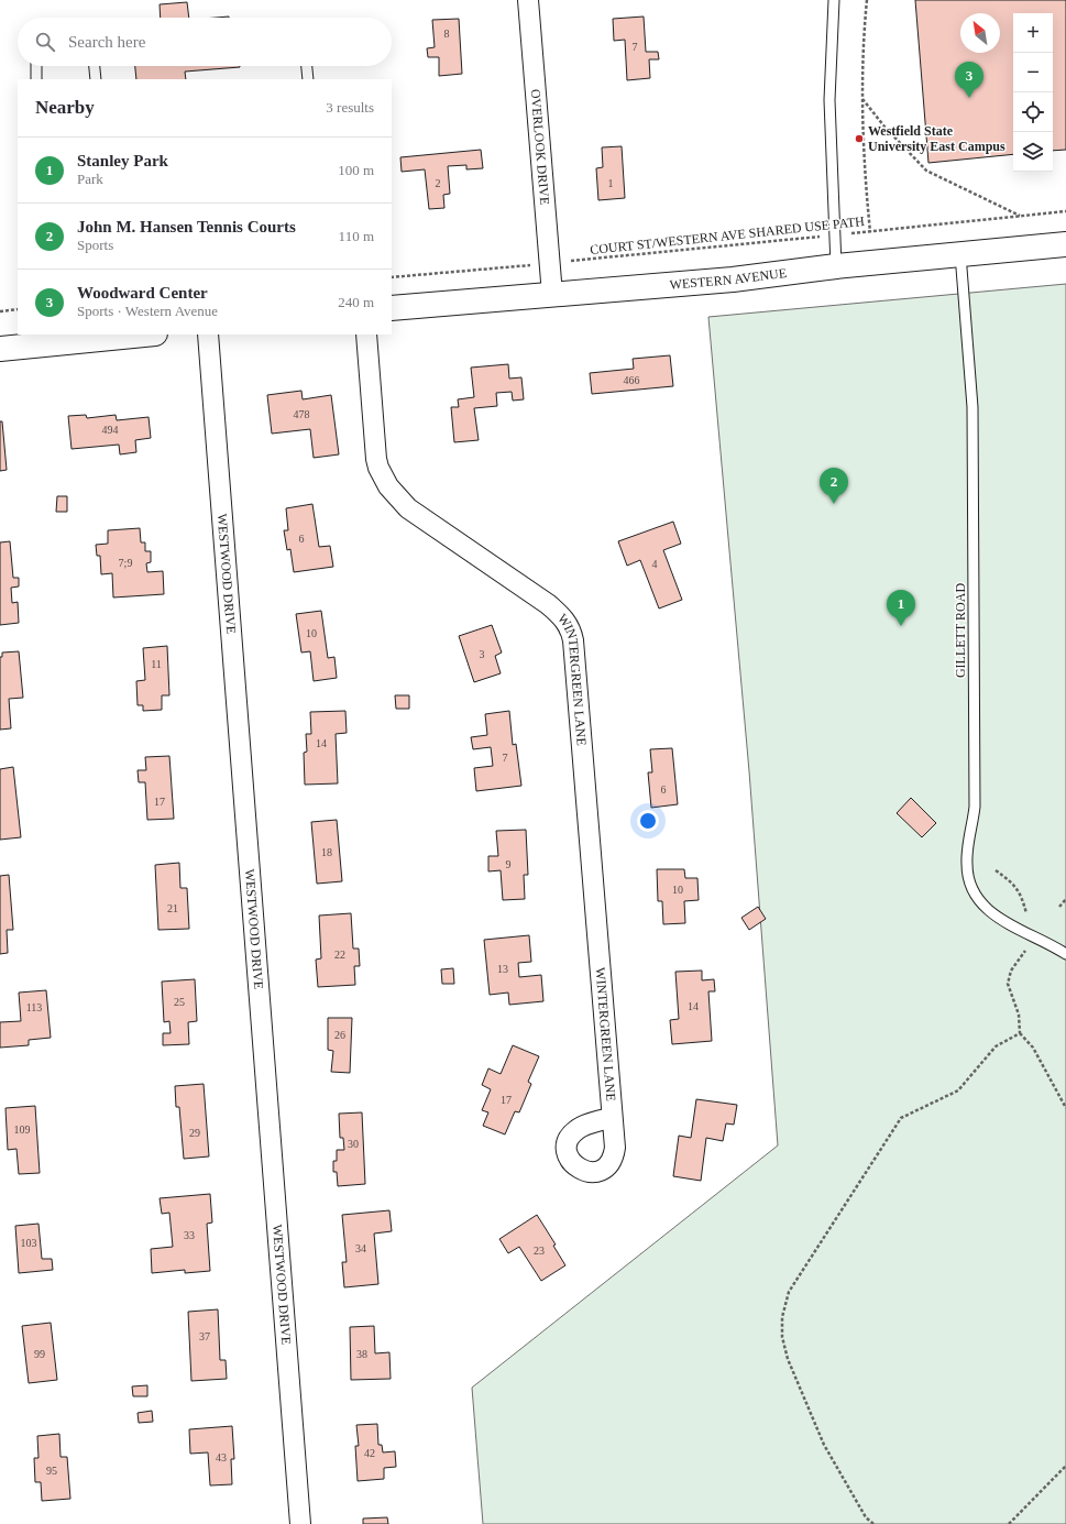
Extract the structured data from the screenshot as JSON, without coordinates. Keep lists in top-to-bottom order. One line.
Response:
{"streets":{"main road":["WESTERN AVENUE"],"street":["OVERLOOK DRIVE","WESTWOOD DRIVE","WINTERGREEN LANE"],"lane":["GILLETT ROAD"],"path":["COURT ST/WESTERN AVE SHARED USE PATH"]},"crossings":[["OVERLOOK DRIVE","COURT ST/WESTERN AVE SHARED USE PATH"],["OVERLOOK DRIVE","WESTERN AVENUE"],["WESTERN AVENUE","GILLETT ROAD"]],"places":["Westfield State University East Campus"],"house_numbers":["8","7","2","1","466","478","494","6","7;9","4","10","3","11","14","7","6","17","18","9","10","21","22","13","25","14","113","26","17","109","29","30","33","103","34","23","37","99","38","42","43","95"],"north":"top left","page":{"map_buttons":["+","−"],"search":"Search here","pins":["3","2","1"],"heading":["Nearby","3 results"],"list":[{"mark":"1","name":"Stanley Park","note":"Park","value":"100 m"},{"mark":"2","name":"John M. Hansen Tennis Courts","note":"Sports","value":"110 m"},{"mark":"3","name":"Woodward Center","note":"Sports · Western Avenue","value":"240 m"}]}}
